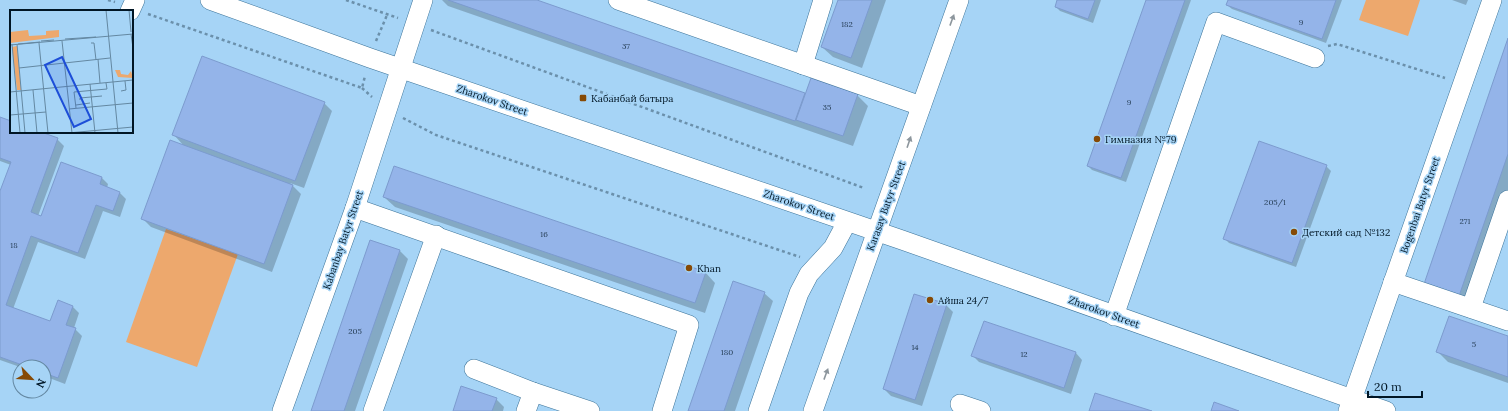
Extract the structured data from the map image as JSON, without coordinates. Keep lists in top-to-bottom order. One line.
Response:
{"streets":{"street":["Zharokov Street","Bogenbai Batyr Street","Karasay Batyr Street","Kabanbay Batyr Street"]},"crossings":[["Zharokov Street","Bogenbai Batyr Street"],["Zharokov Street","Karasay Batyr Street"],["Zharokov Street","Kabanbay Batyr Street"]],"places":{"transit":["Кабанбай батыра"],"other":["Гимназия №79","Детский сад №132","Khan","Айша 24/7"]},"house_numbers":["9","182","37","9","35","205/1","271","16","18","205","5","14","180","12"],"scale_bar":"20 m","north":"bottom right"}
